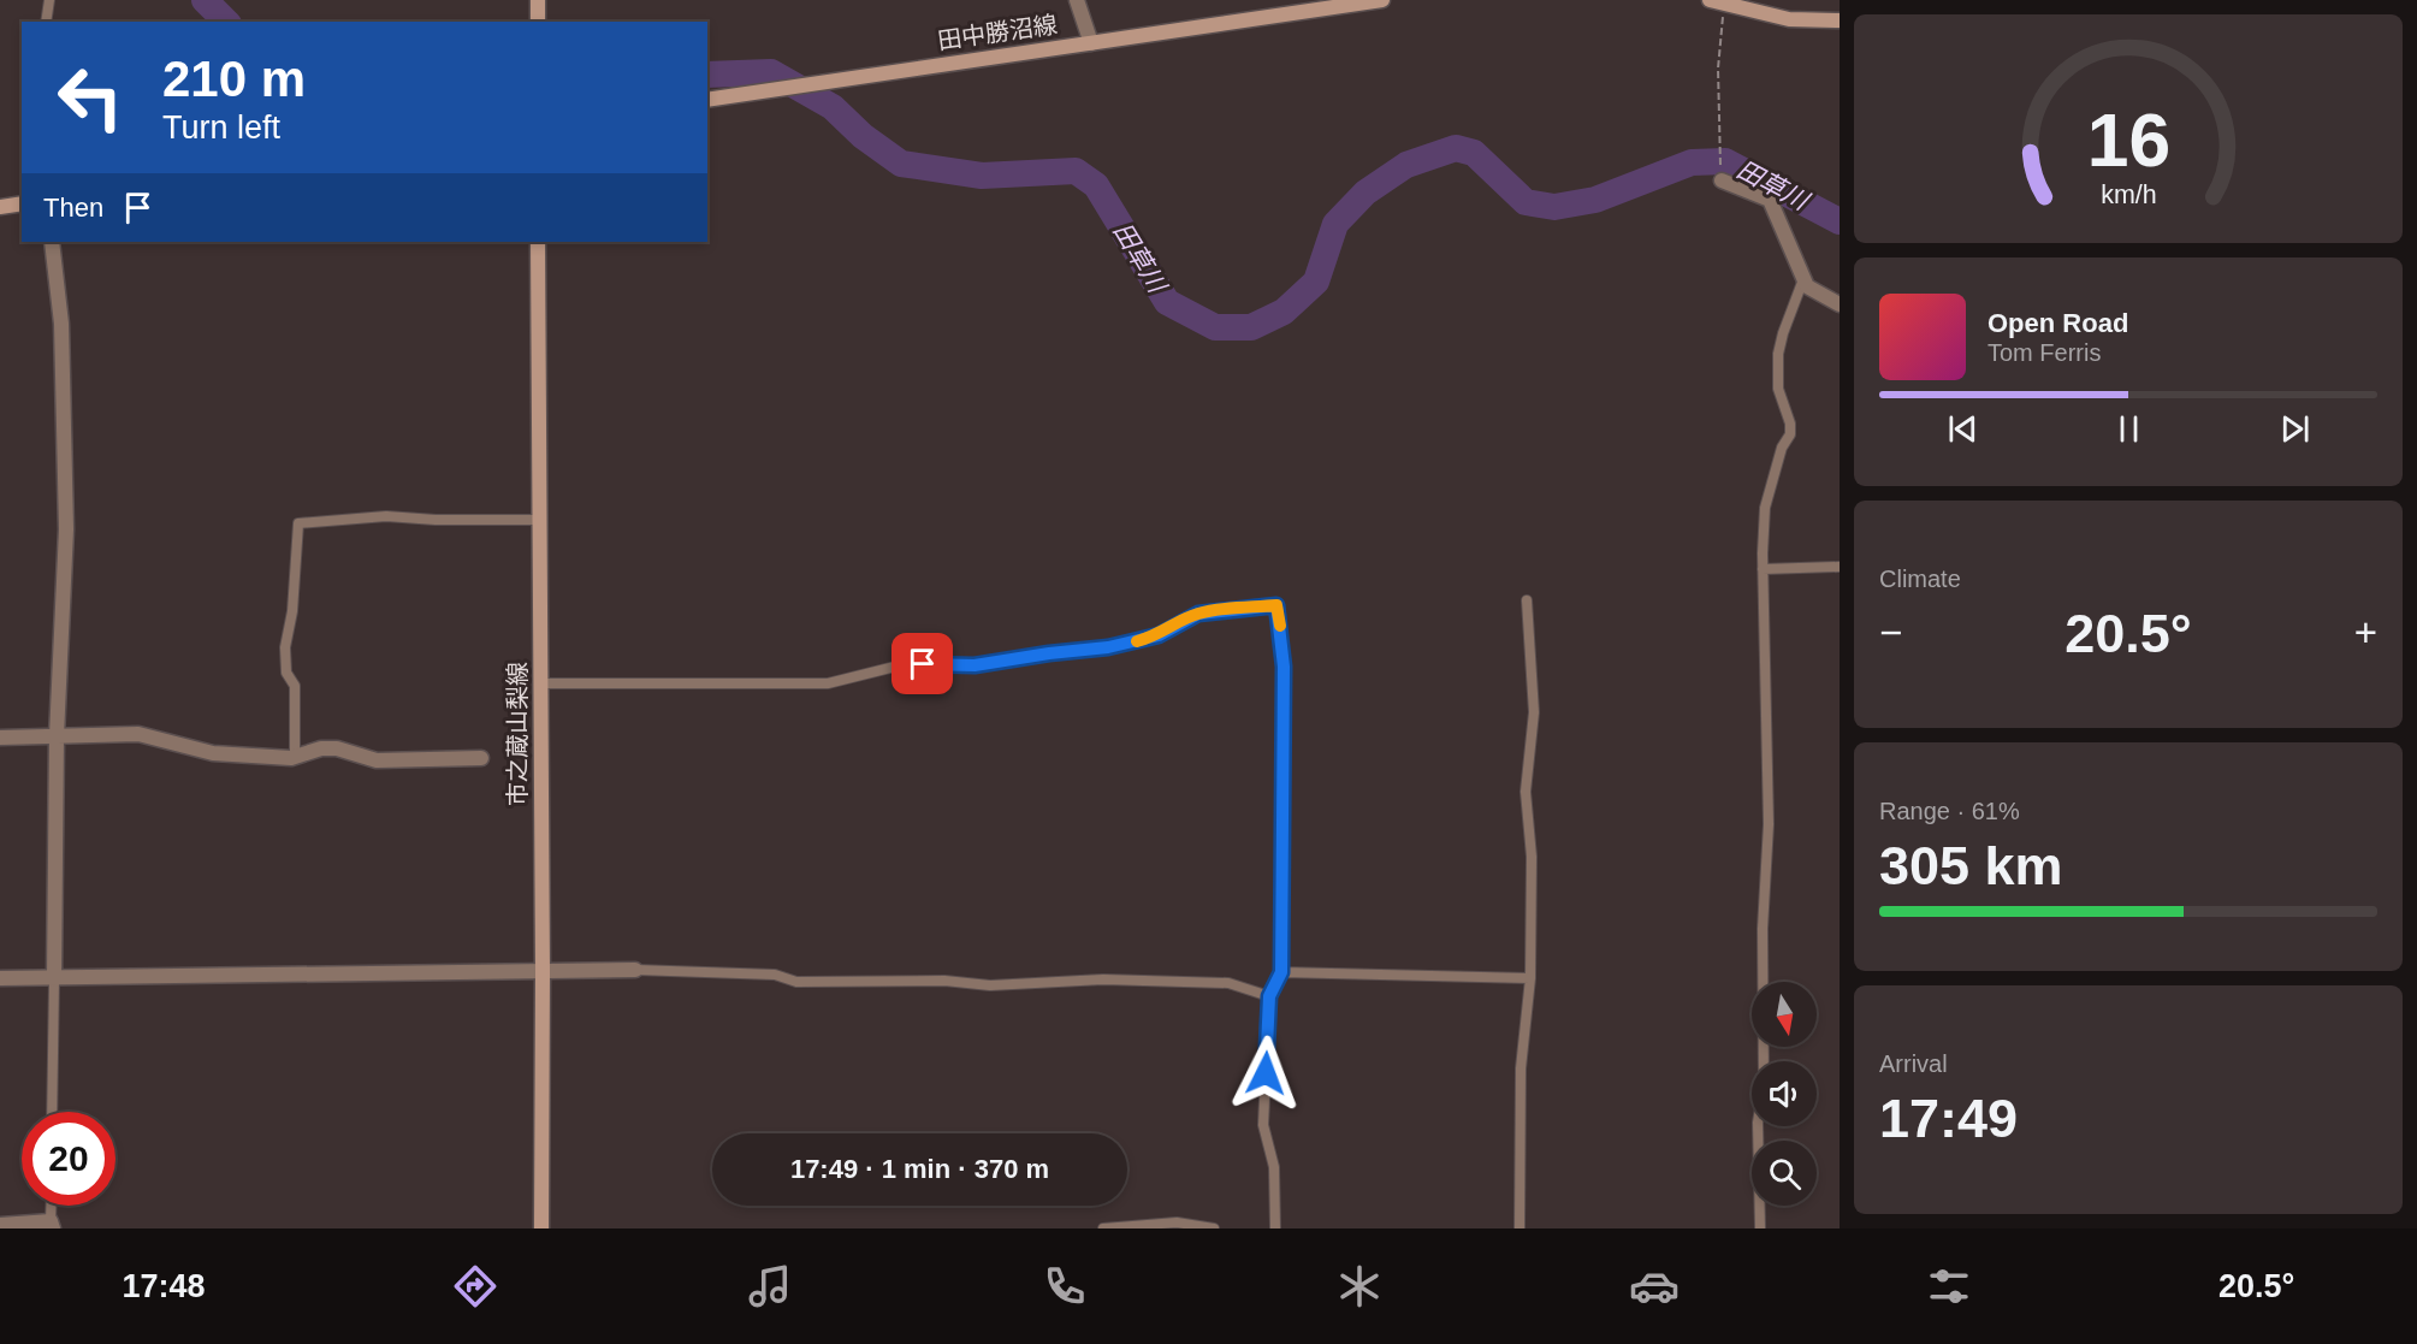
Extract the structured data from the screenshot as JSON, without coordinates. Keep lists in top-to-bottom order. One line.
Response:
{"streets":{"main road":["田中勝沼線","市之蔵山梨線"]},"water":["田草川"],"north":"bottom","page":{"turn":["210 m","Turn left"],"then":"Then","song":["Open Road","Tom Ferris"],"tile":["Climate",["Range · 61%","305 km"],["Arrival","17:49"]],"heat":["−","20.5°","+"],"limit":"20","trip":"17:49 · 1 min · 370 m","tabs":["17:48","20.5°"],"gauge":["16","km/h"]}}
